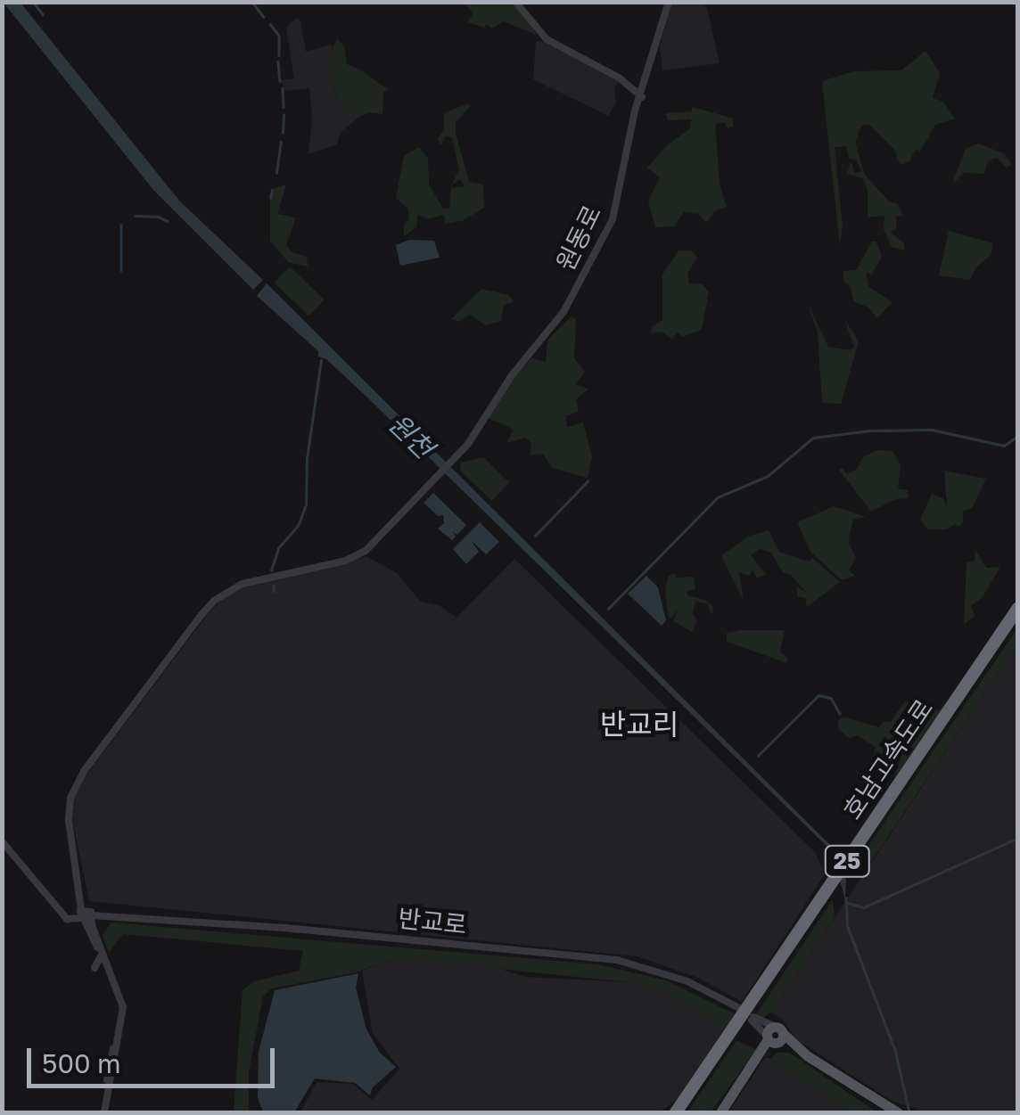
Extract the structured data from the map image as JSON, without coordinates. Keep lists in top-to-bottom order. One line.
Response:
{"streets":{"highway":["호남고속도로","25"],"street":["원동로","반교로"]},"crossings":[["원동로","반교로"]],"districts":["반교리"],"water":["원천"],"scale_bar":"500 m"}
